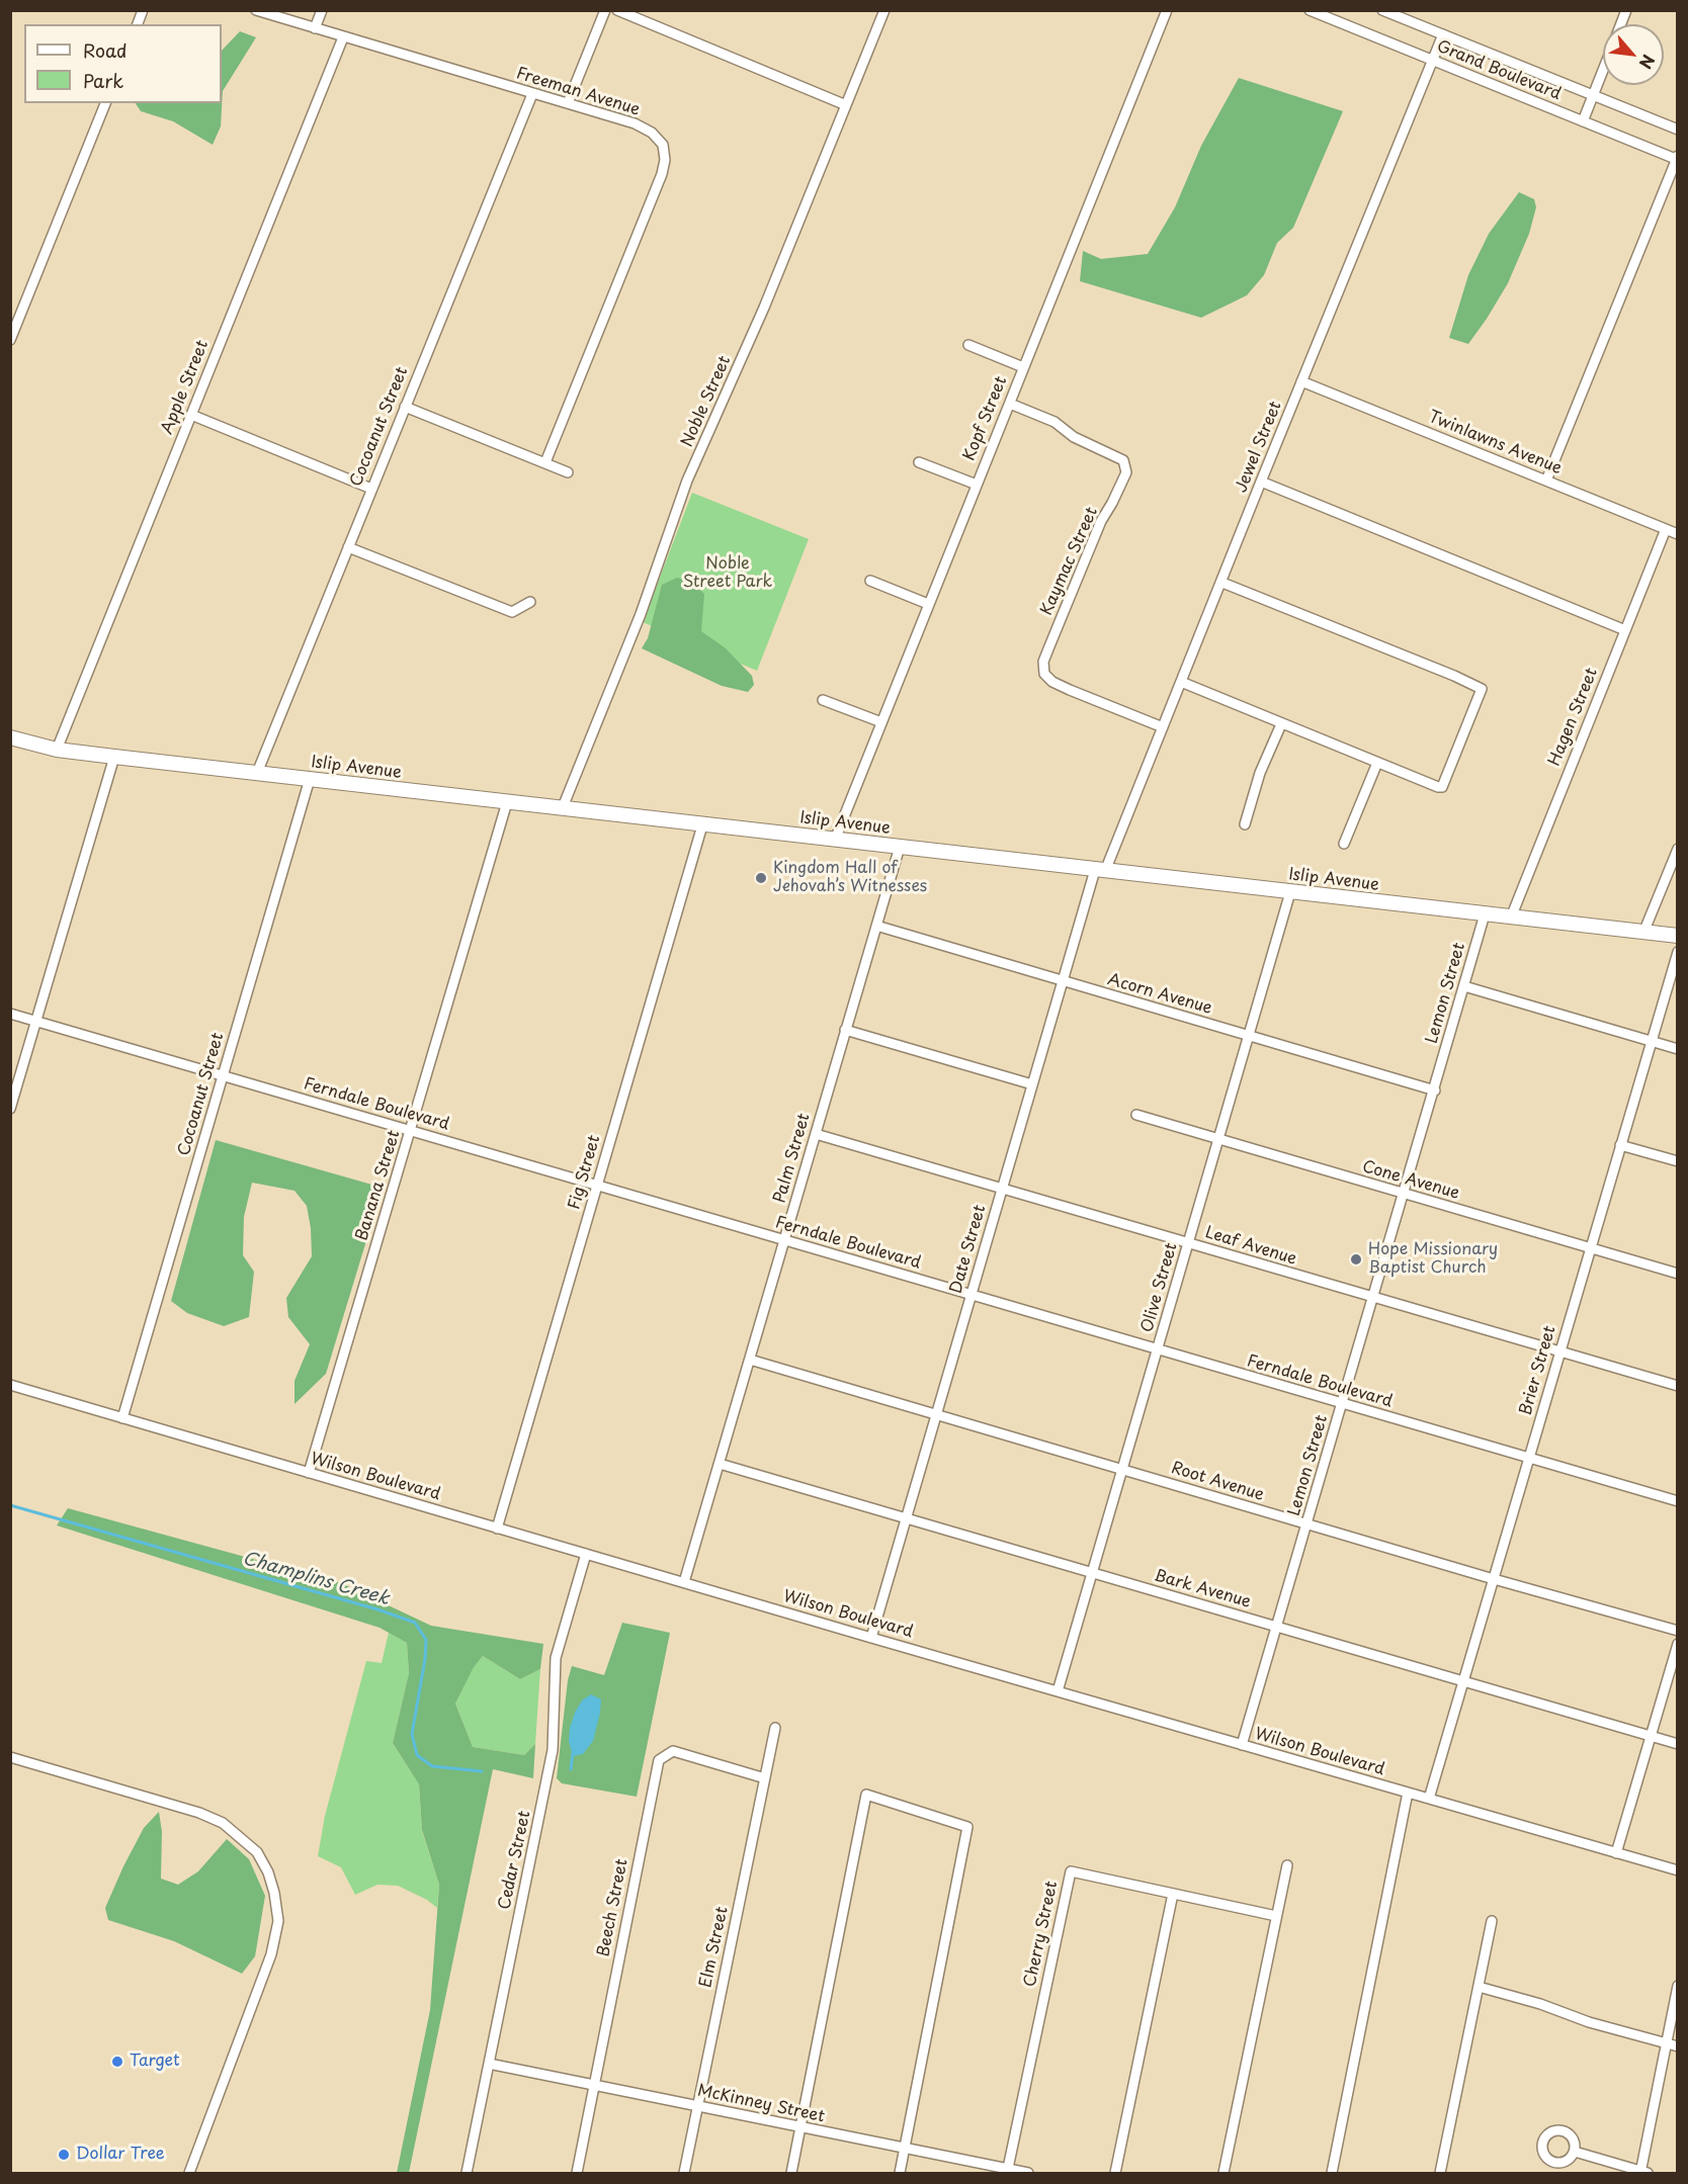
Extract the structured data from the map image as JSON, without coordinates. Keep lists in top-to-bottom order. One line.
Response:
{"streets":{"main road":["Islip Avenue"],"street":["Grand Boulevard","Freeman Avenue","Apple Street","Noble Street","Kopf Street","Cocoanut Street","Twinlawns Avenue","Jewel Street","Kaymac Street","Hagen Street","Lemon Street","Acorn Avenue","Ferndale Boulevard","Palm Street","Fig Street","Cone Avenue","Banana Street","Leaf Avenue","Date Street","Olive Street","Brier Street","Wilson Boulevard","Root Avenue","Bark Avenue","Cedar Street","Beech Street","Cherry Street","Elm Street","McKinney Street"]},"crossings":[["Grand Boulevard","Jewel Street"],["Freeman Avenue","Apple Street"],["Freeman Avenue","Cocoanut Street"],["Apple Street","Islip Avenue"],["Noble Street","Islip Avenue"],["Kopf Street","Kaymac Street"],["Kopf Street","Islip Avenue"],["Cocoanut Street","Islip Avenue"],["Cocoanut Street","Ferndale Boulevard"],["Cocoanut Street","Wilson Boulevard"],["Twinlawns Avenue","Jewel Street"],["Twinlawns Avenue","Hagen Street"],["Jewel Street","Kaymac Street"],["Jewel Street","Islip Avenue"],["Jewel Street","Date Street"],["Hagen Street","Islip Avenue"],["Islip Avenue","Lemon Street"],["Islip Avenue","Palm Street"],["Islip Avenue","Fig Street"],["Islip Avenue","Banana Street"],["Islip Avenue","Date Street"],["Islip Avenue","Olive Street"],["Lemon Street","Acorn Avenue"],["Lemon Street","Ferndale Boulevard"],["Lemon Street","Cone Avenue"],["Lemon Street","Leaf Avenue"],["Lemon Street","Wilson Boulevard"],["Lemon Street","Root Avenue"],["Lemon Street","Bark Avenue"],["Acorn Avenue","Palm Street"],["Acorn Avenue","Date Street"],["Acorn Avenue","Olive Street"],["Ferndale Boulevard","Palm Street"],["Ferndale Boulevard","Fig Street"],["Ferndale Boulevard","Banana Street"],["Ferndale Boulevard","Date Street"],["Ferndale Boulevard","Olive Street"],["Ferndale Boulevard","Brier Street"],["Palm Street","Leaf Avenue"],["Palm Street","Wilson Boulevard"],["Palm Street","Root Avenue"],["Palm Street","Bark Avenue"],["Fig Street","Wilson Boulevard"],["Cone Avenue","Olive Street"],["Cone Avenue","Brier Street"],["Banana Street","Wilson Boulevard"],["Leaf Avenue","Date Street"],["Leaf Avenue","Olive Street"],["Leaf Avenue","Brier Street"],["Date Street","Wilson Boulevard"],["Date Street","Root Avenue"],["Date Street","Bark Avenue"],["Olive Street","Wilson Boulevard"],["Olive Street","Root Avenue"],["Olive Street","Bark Avenue"],["Brier Street","Wilson Boulevard"],["Brier Street","Root Avenue"],["Brier Street","Bark Avenue"],["Wilson Boulevard","Cedar Street"],["Cedar Street","McKinney Street"],["Beech Street","Elm Street"],["Beech Street","McKinney Street"],["Cherry Street","McKinney Street"],["Elm Street","McKinney Street"]],"water":["Champlins Creek"],"parks":["Noble Street Park"],"places":["Kingdom Hall of Jehovah’s Witnesses","Hope Missionary Baptist Church","Target","Dollar Tree"],"legend":["Road","Park"],"north":"bottom right"}
